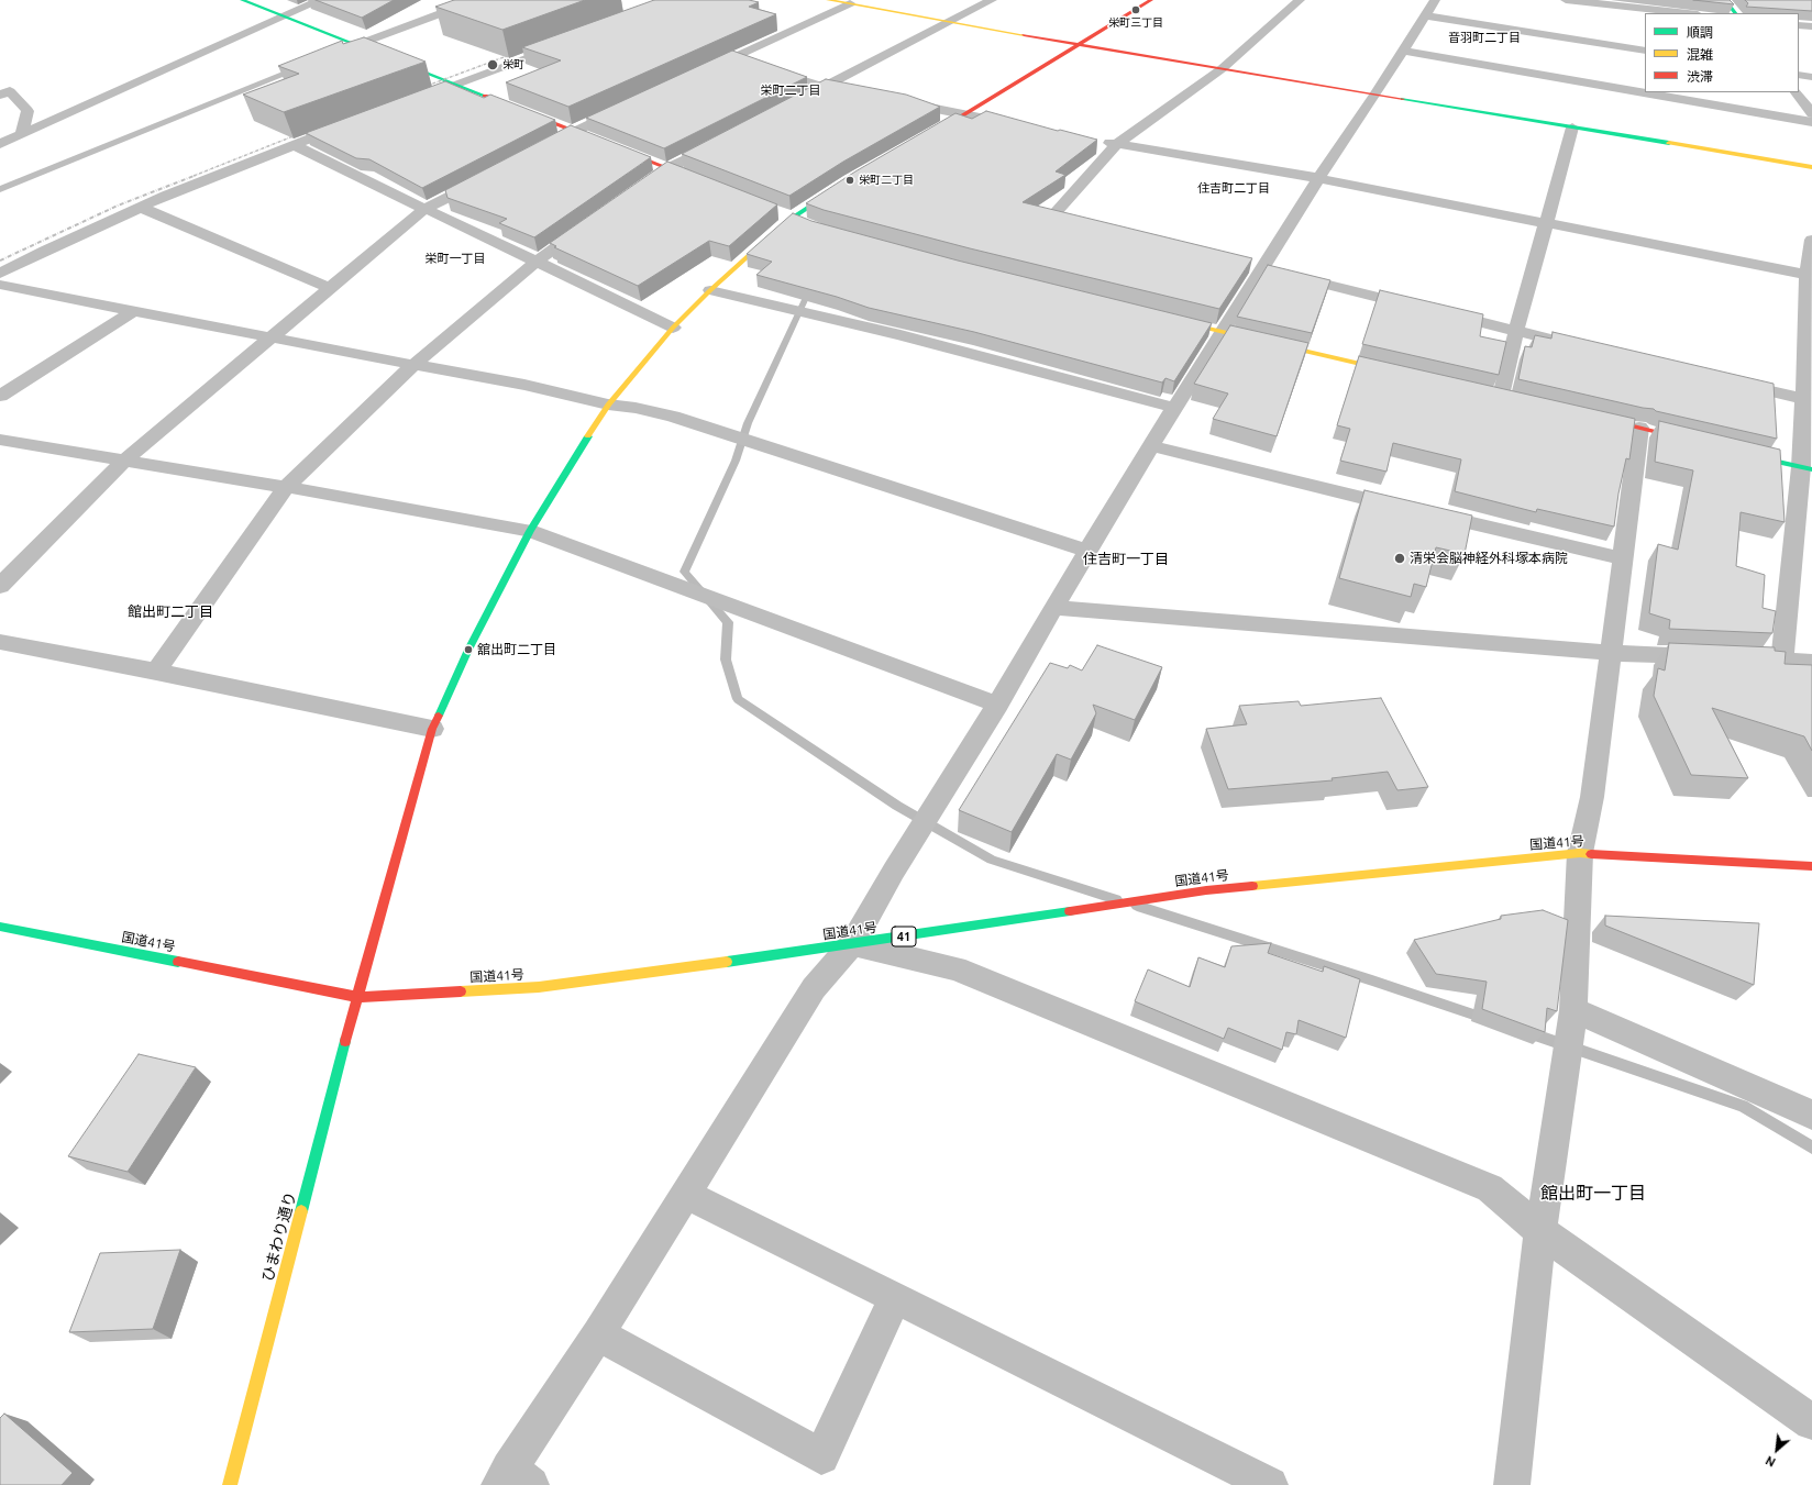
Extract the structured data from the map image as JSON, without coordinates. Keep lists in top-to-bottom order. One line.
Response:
{"streets":{"main road":["国道41号","41","ひまわり通り"]},"crossings":[["国道41号","ひまわり通り"]],"districts":["音羽町二丁目","栄町二丁目","住吉町二丁目","栄町一丁目","住吉町一丁目","館出町二丁目","館出町一丁目"],"places":["栄町三丁目","栄町","栄町二丁目","清栄会脳神経外科塚本病院","舘出町二丁目"],"legend":["順調","混雑","渋滞"],"north":"bottom left"}
